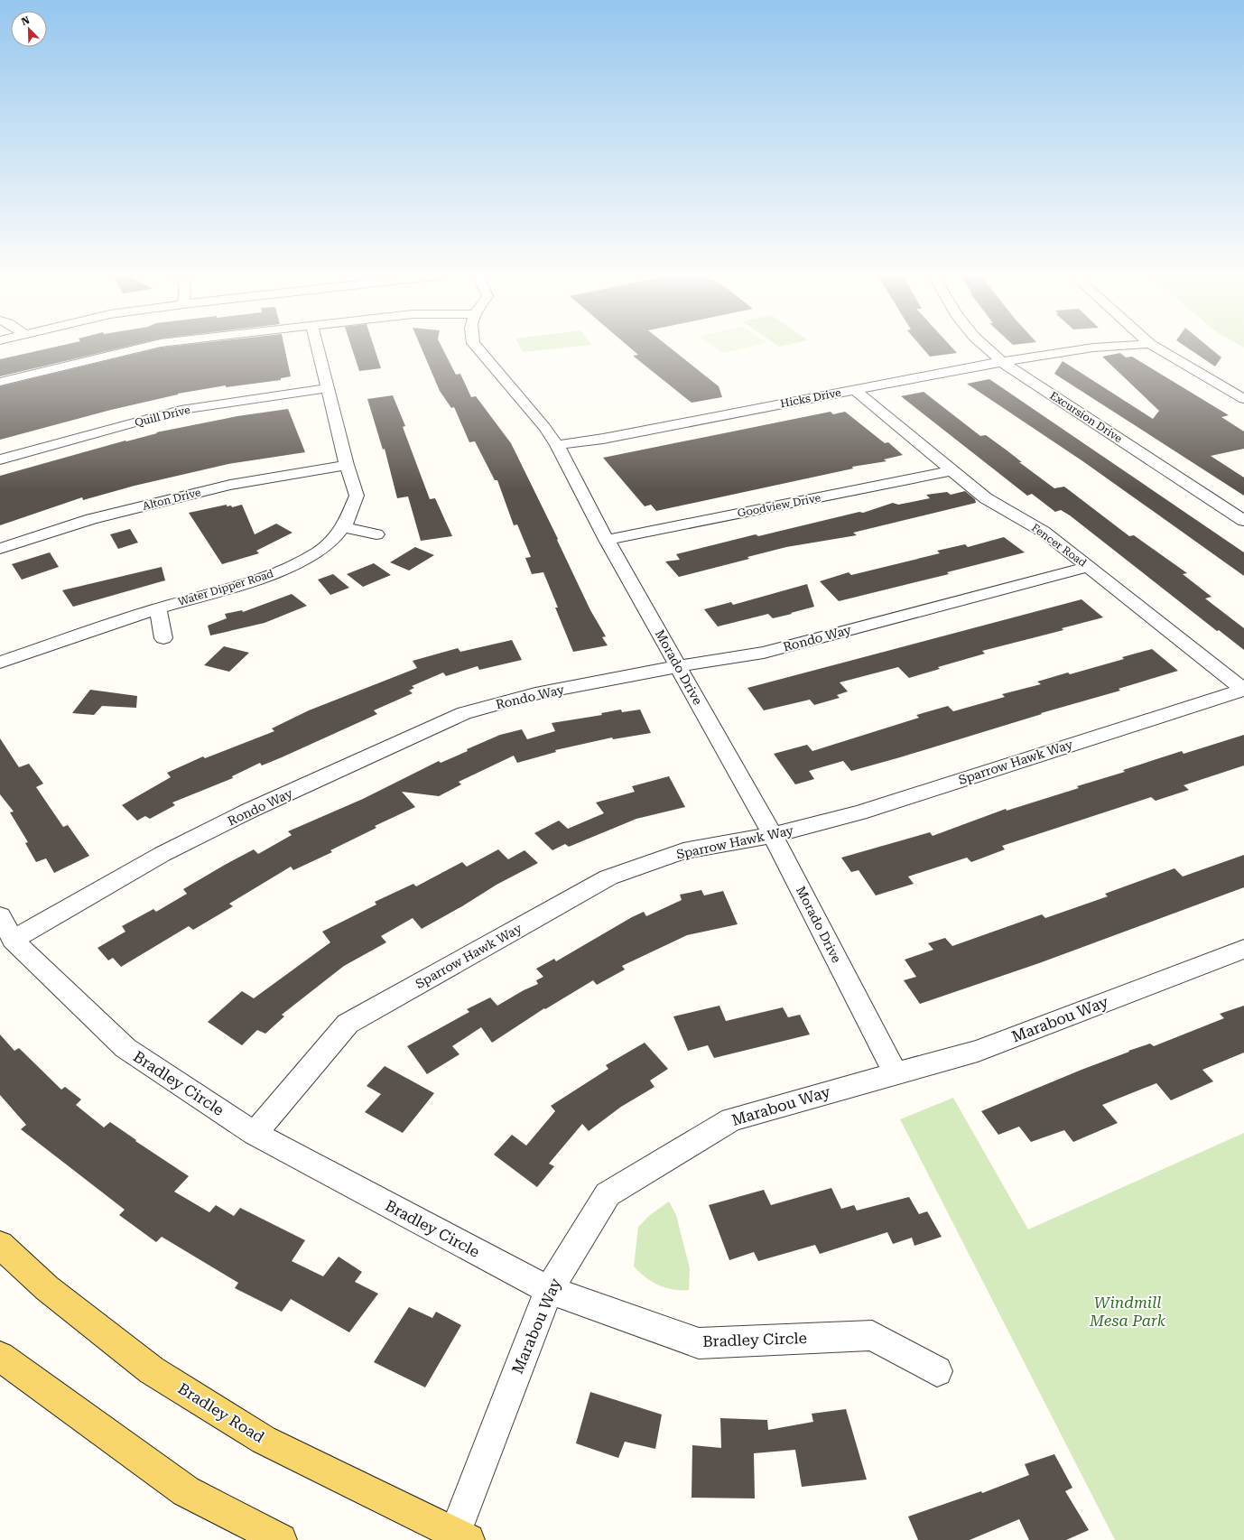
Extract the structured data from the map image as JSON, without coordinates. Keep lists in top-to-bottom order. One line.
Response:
{"streets":{"main road":["Bradley Road"],"street":["Hicks Drive","Quill Drive","Excursion Drive","Alton Drive","Goodview Drive","Fencer Road","Water Dipper Road","Rondo Way","Morado Drive","Sparrow Hawk Way","Marabou Way","Bradley Circle"]},"crossings":[["Hicks Drive","Excursion Drive"],["Hicks Drive","Fencer Road"],["Hicks Drive","Morado Drive"],["Quill Drive","Water Dipper Road"],["Alton Drive","Water Dipper Road"],["Goodview Drive","Fencer Road"],["Goodview Drive","Morado Drive"],["Fencer Road","Rondo Way"],["Fencer Road","Sparrow Hawk Way"],["Rondo Way","Morado Drive"],["Rondo Way","Bradley Circle"],["Morado Drive","Sparrow Hawk Way"],["Morado Drive","Marabou Way"],["Sparrow Hawk Way","Bradley Circle"],["Marabou Way","Bradley Circle"],["Marabou Way","Bradley Road"]],"parks":["Windmill Mesa Park"],"north":"top left"}
